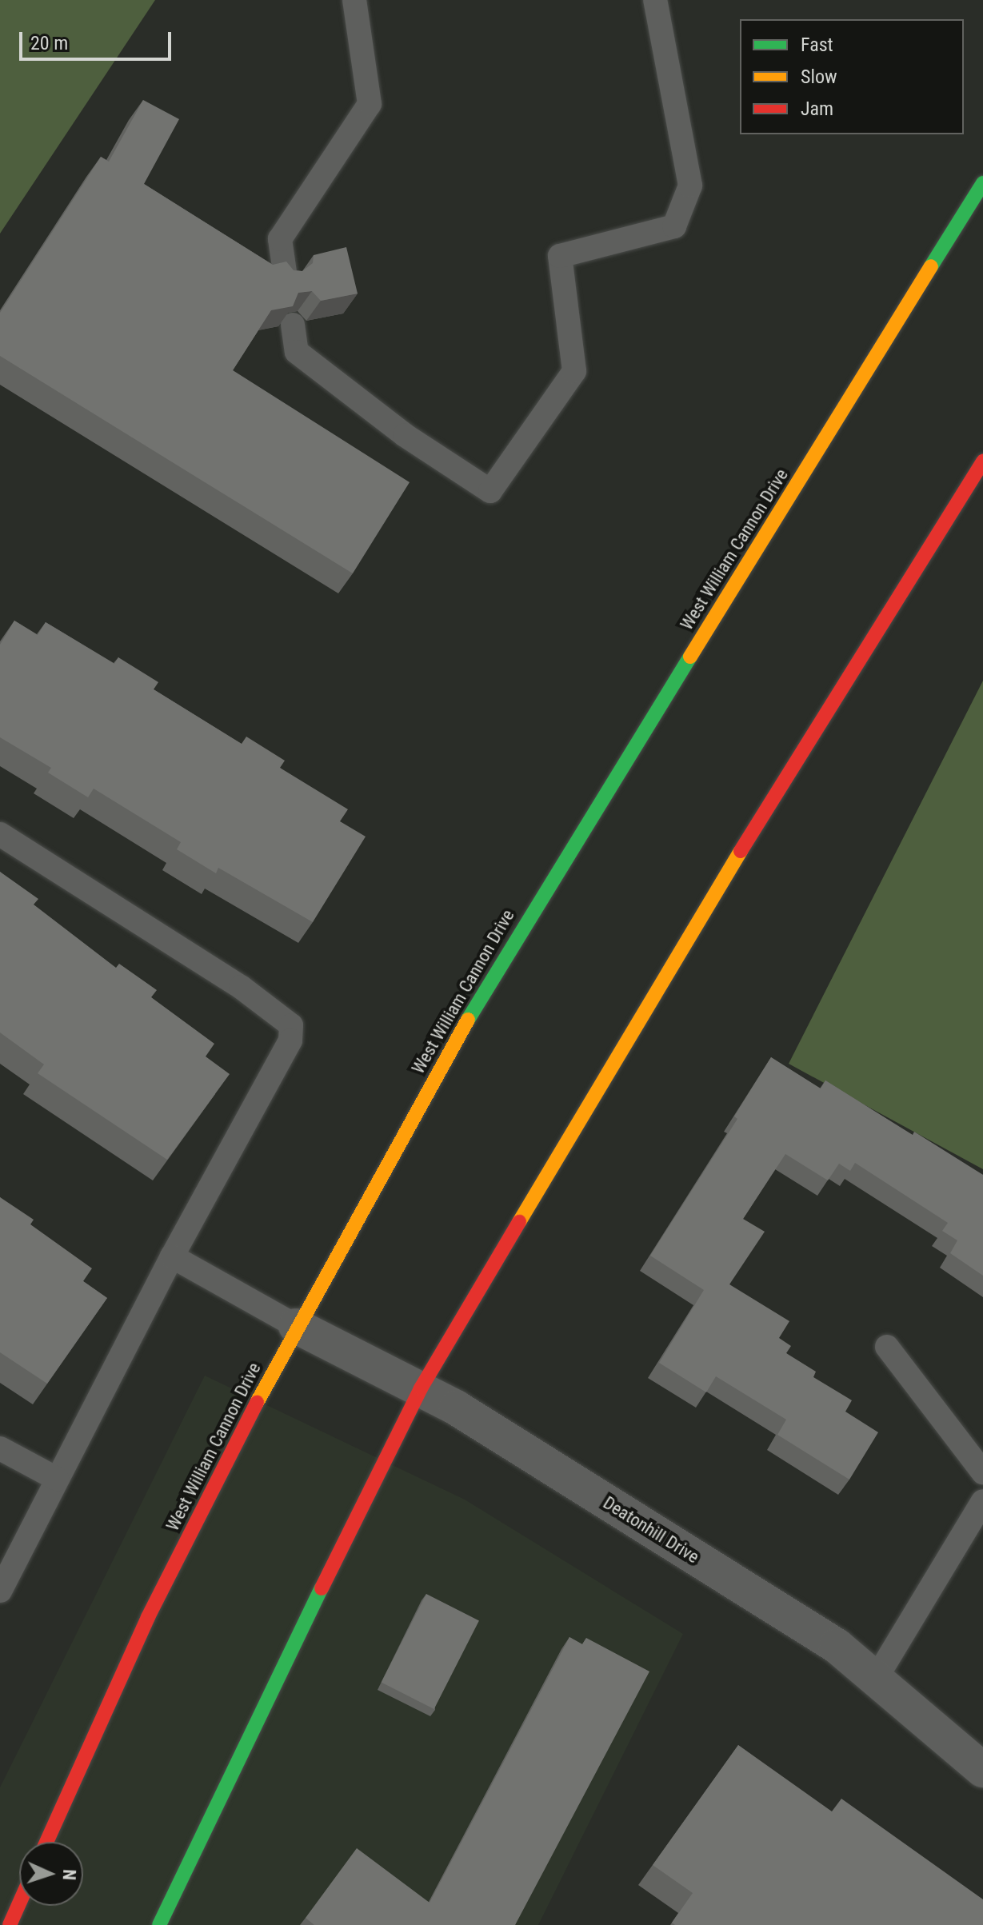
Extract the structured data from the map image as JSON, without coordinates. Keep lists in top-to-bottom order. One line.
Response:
{"streets":{"main road":["West William Cannon Drive"],"street":["Deatonhill Drive"]},"crossings":[["West William Cannon Drive","Deatonhill Drive"]],"legend":["Fast","Slow","Jam"],"scale_bar":"20 m","north":"right"}
